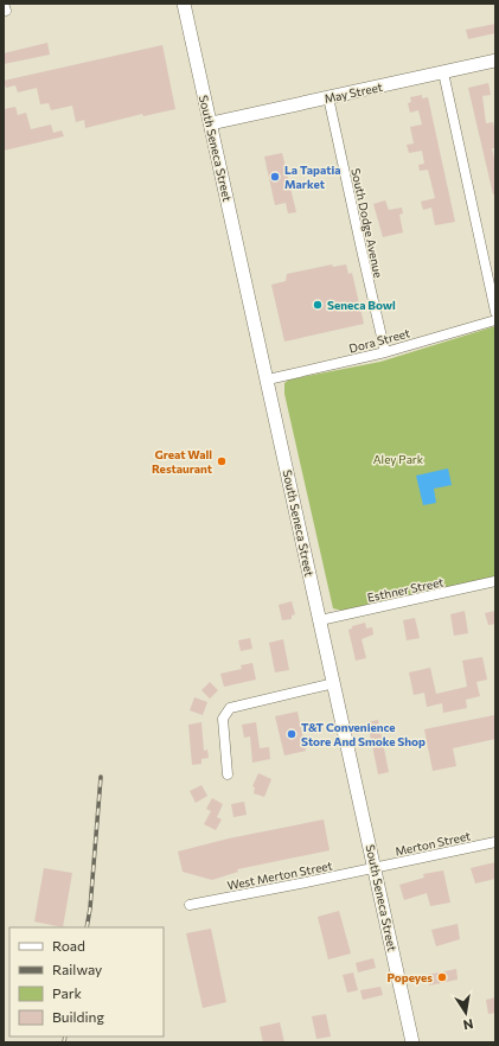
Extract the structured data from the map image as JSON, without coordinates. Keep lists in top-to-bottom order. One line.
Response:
{"streets":{"street":["May Street","South Seneca Street","South Dodge Avenue","Dora Street","Esthner Street","Merton Street","West Merton Street"]},"crossings":[["May Street","South Seneca Street"],["May Street","South Dodge Avenue"],["South Seneca Street","Dora Street"],["South Seneca Street","Esthner Street"],["South Seneca Street","Merton Street"],["South Seneca Street","West Merton Street"],["South Dodge Avenue","Dora Street"],["Merton Street","West Merton Street"]],"parks":["Aley Park"],"places":["La Tapatia Market","Seneca Bowl","Great Wall Restaurant","T&T Convenience Store And Smoke Shop","Popeyes"],"legend":["Road","Railway","Park","Building"],"north":"bottom"}
